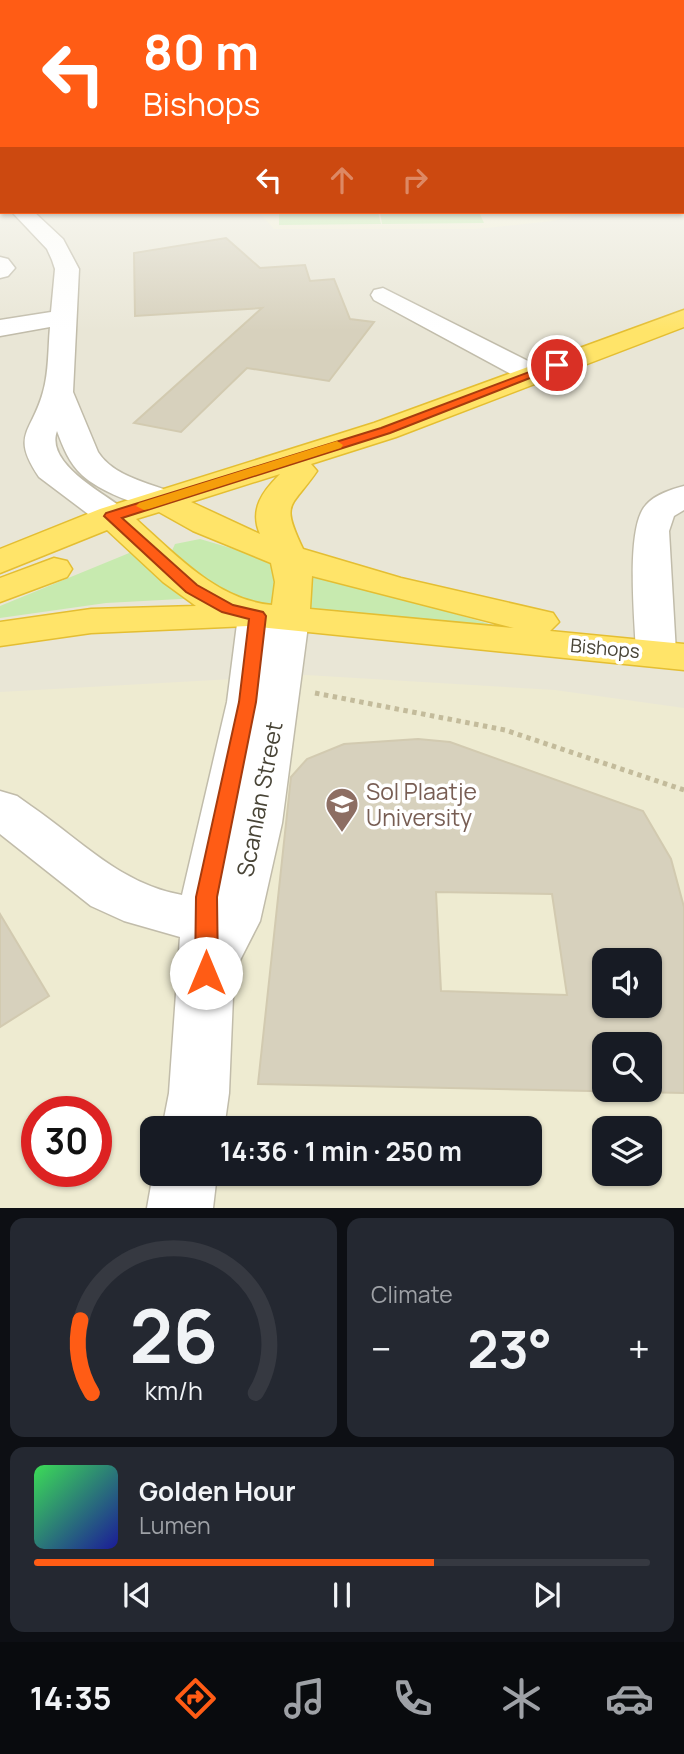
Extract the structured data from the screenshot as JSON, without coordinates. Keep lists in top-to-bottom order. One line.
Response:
{"streets":{"highway":["Bishops"],"street":["Scanlan Street"]},"crossings":[["Bishops","Scanlan Street"]],"places":{"school or university":["Sol Plaatje University"]},"page":{"turn":["80 m","Bishops"],"limit":"30","trip":"14:36 · 1 min · 250 m","tile":"Climate","heat":["−","23°","+"],"song":["Golden Hour","Lumen"],"tabs":"14:35","gauge":["26","km/h"]}}
